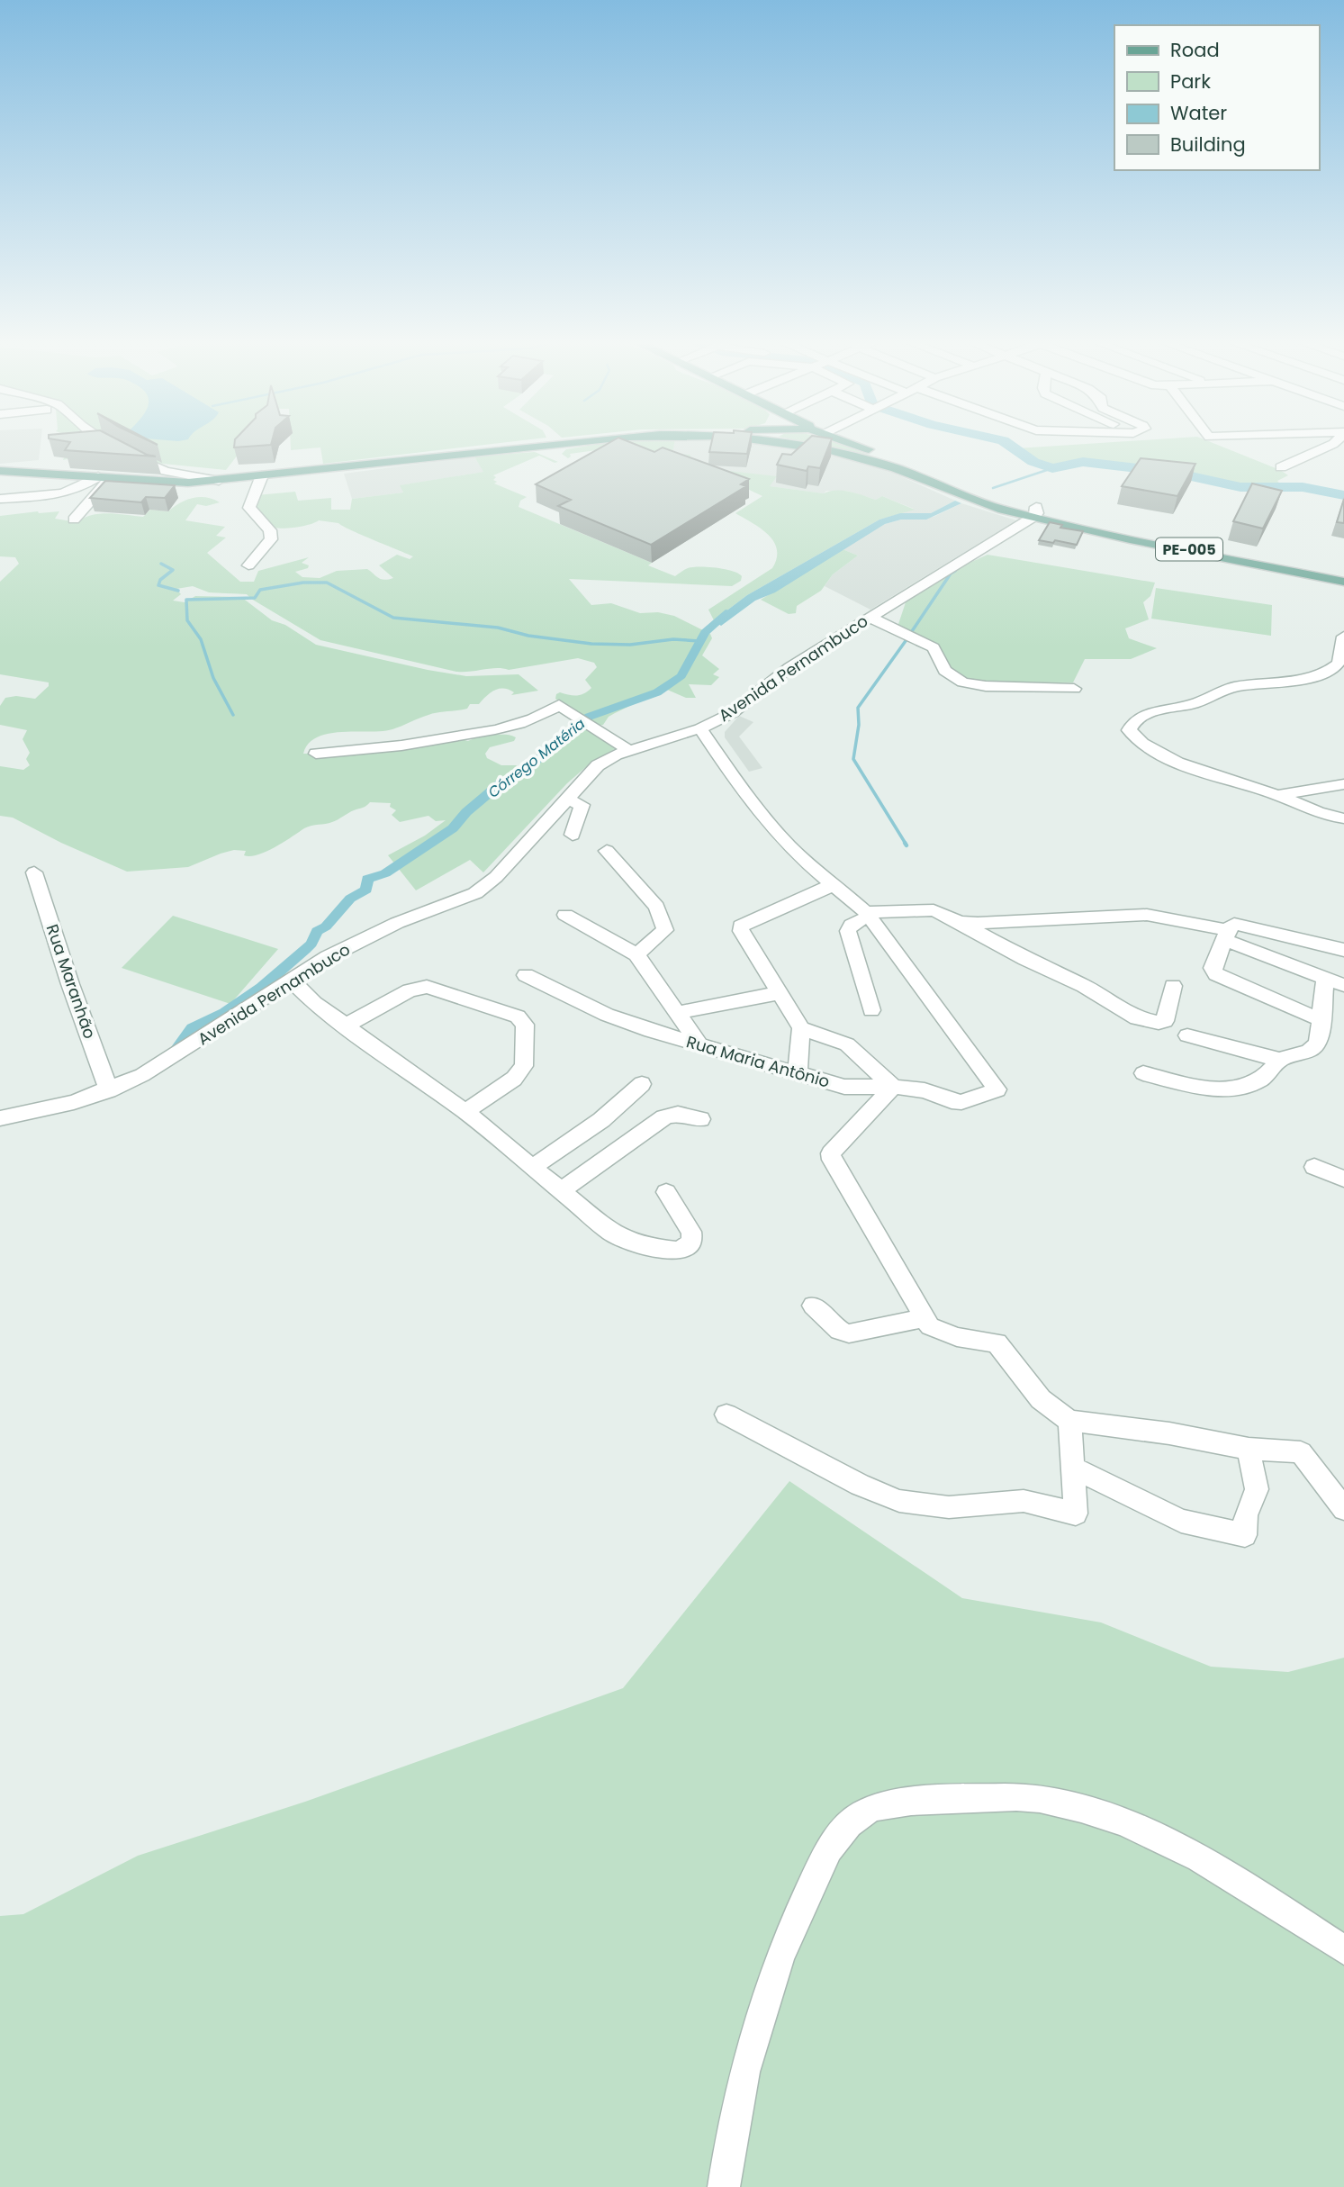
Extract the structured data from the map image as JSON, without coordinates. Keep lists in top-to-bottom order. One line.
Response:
{"streets":{"main road":["PE-005"],"street":["Avenida Pernambuco","Rua Maranhão","Rua Maria Antônio"]},"crossings":[["PE-005","Avenida Pernambuco"],["Avenida Pernambuco","Rua Maranhão"]],"water":["Córrego Matéria"],"legend":["Road","Park","Water","Building"]}
